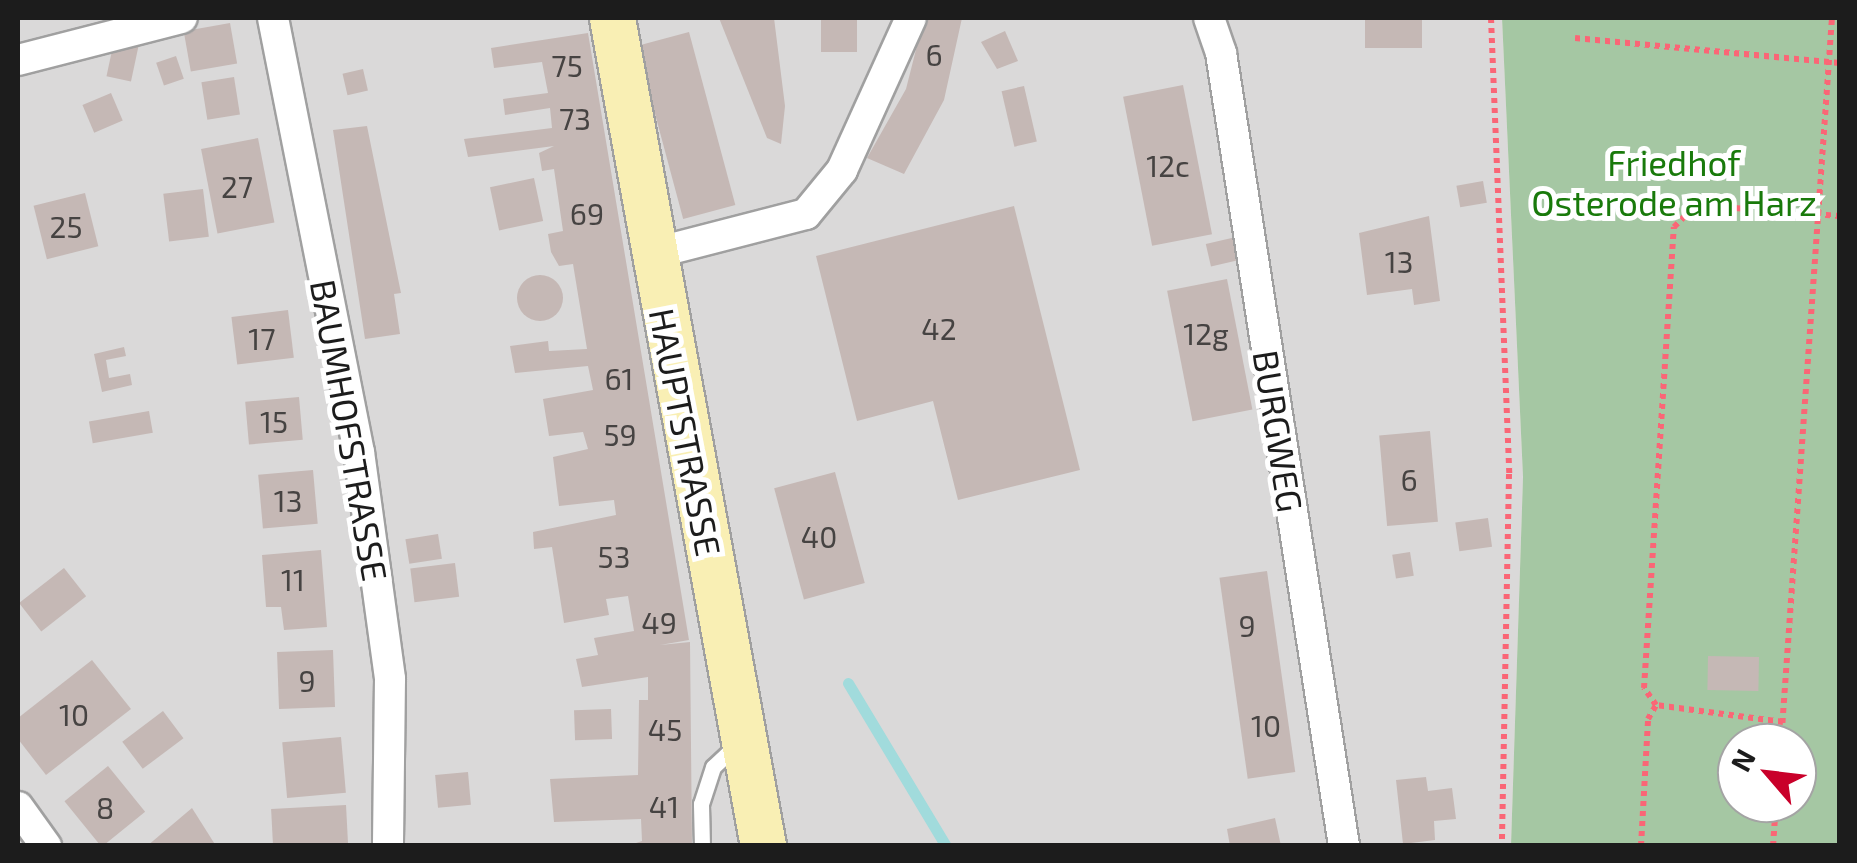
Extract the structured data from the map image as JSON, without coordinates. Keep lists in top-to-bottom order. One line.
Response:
{"streets":{"street":["BAUMHOFSTRASSE","BURGWEG","HAUPTSTRASSE"]},"parks":["Friedhof Osterode am Harz"],"house_numbers":["6","75","73","12c","27","69","25","13","42","12g","17","61","15","59","6","13","40","53","11","49","9","9","10","10","45","41","8"],"north":"top left"}
